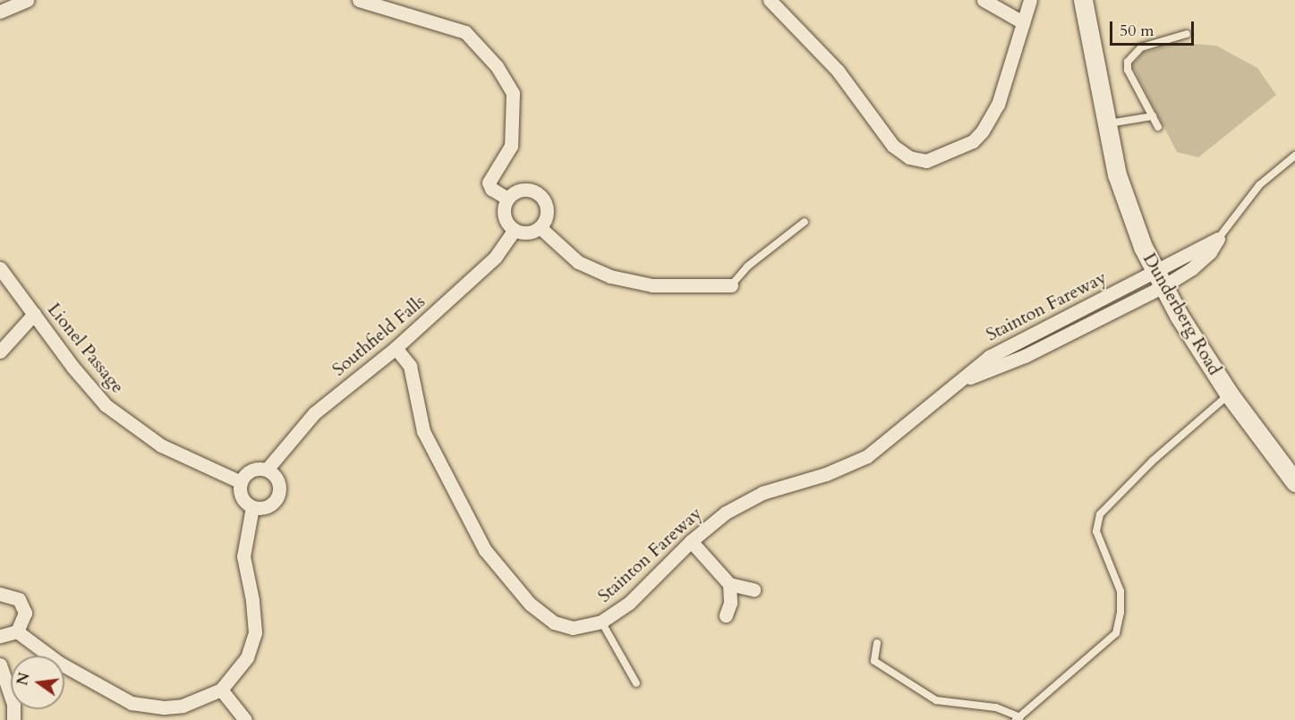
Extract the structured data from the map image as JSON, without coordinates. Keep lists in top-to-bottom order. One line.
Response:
{"streets":{"street":["Stainton Fareway","Dunderberg Road","Southfield Falls","Lionel Passage"]},"crossings":[["Stainton Fareway","Dunderberg Road"],["Stainton Fareway","Southfield Falls"],["Southfield Falls","Lionel Passage"]],"scale_bar":"50 m","north":"left"}
